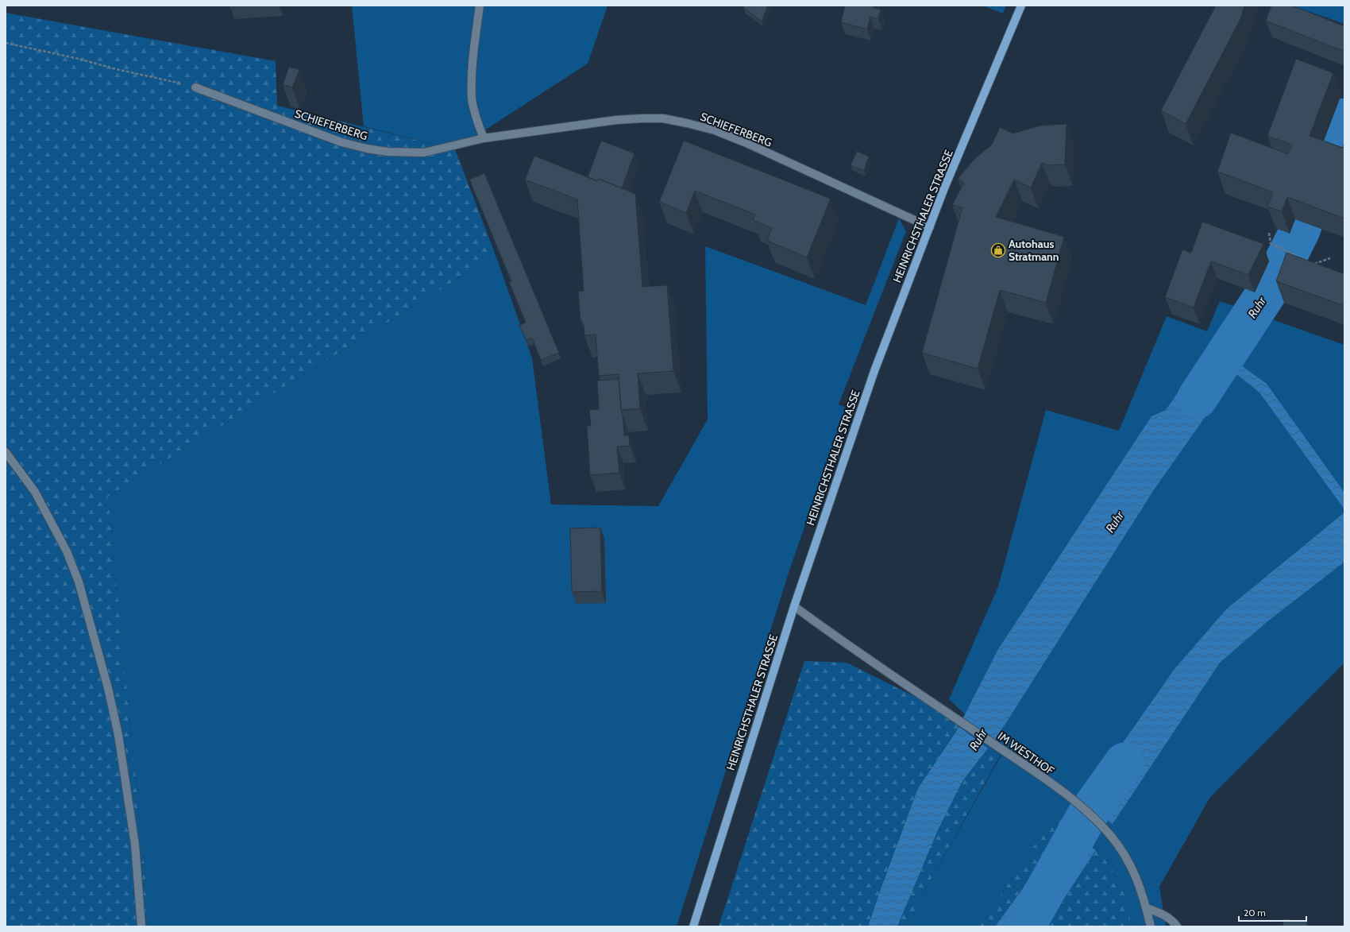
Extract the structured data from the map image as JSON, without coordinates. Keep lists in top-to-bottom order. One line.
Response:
{"streets":{"main road":["HEINRICHSTHALER STRASSE"],"street":["SCHIEFERBERG","IM WESTHOF"]},"crossings":[["SCHIEFERBERG","HEINRICHSTHALER STRASSE"],["HEINRICHSTHALER STRASSE","IM WESTHOF"]],"water":["Ruhr"],"places":{"shop":["Autohaus Stratmann"]},"scale_bar":"20 m"}
